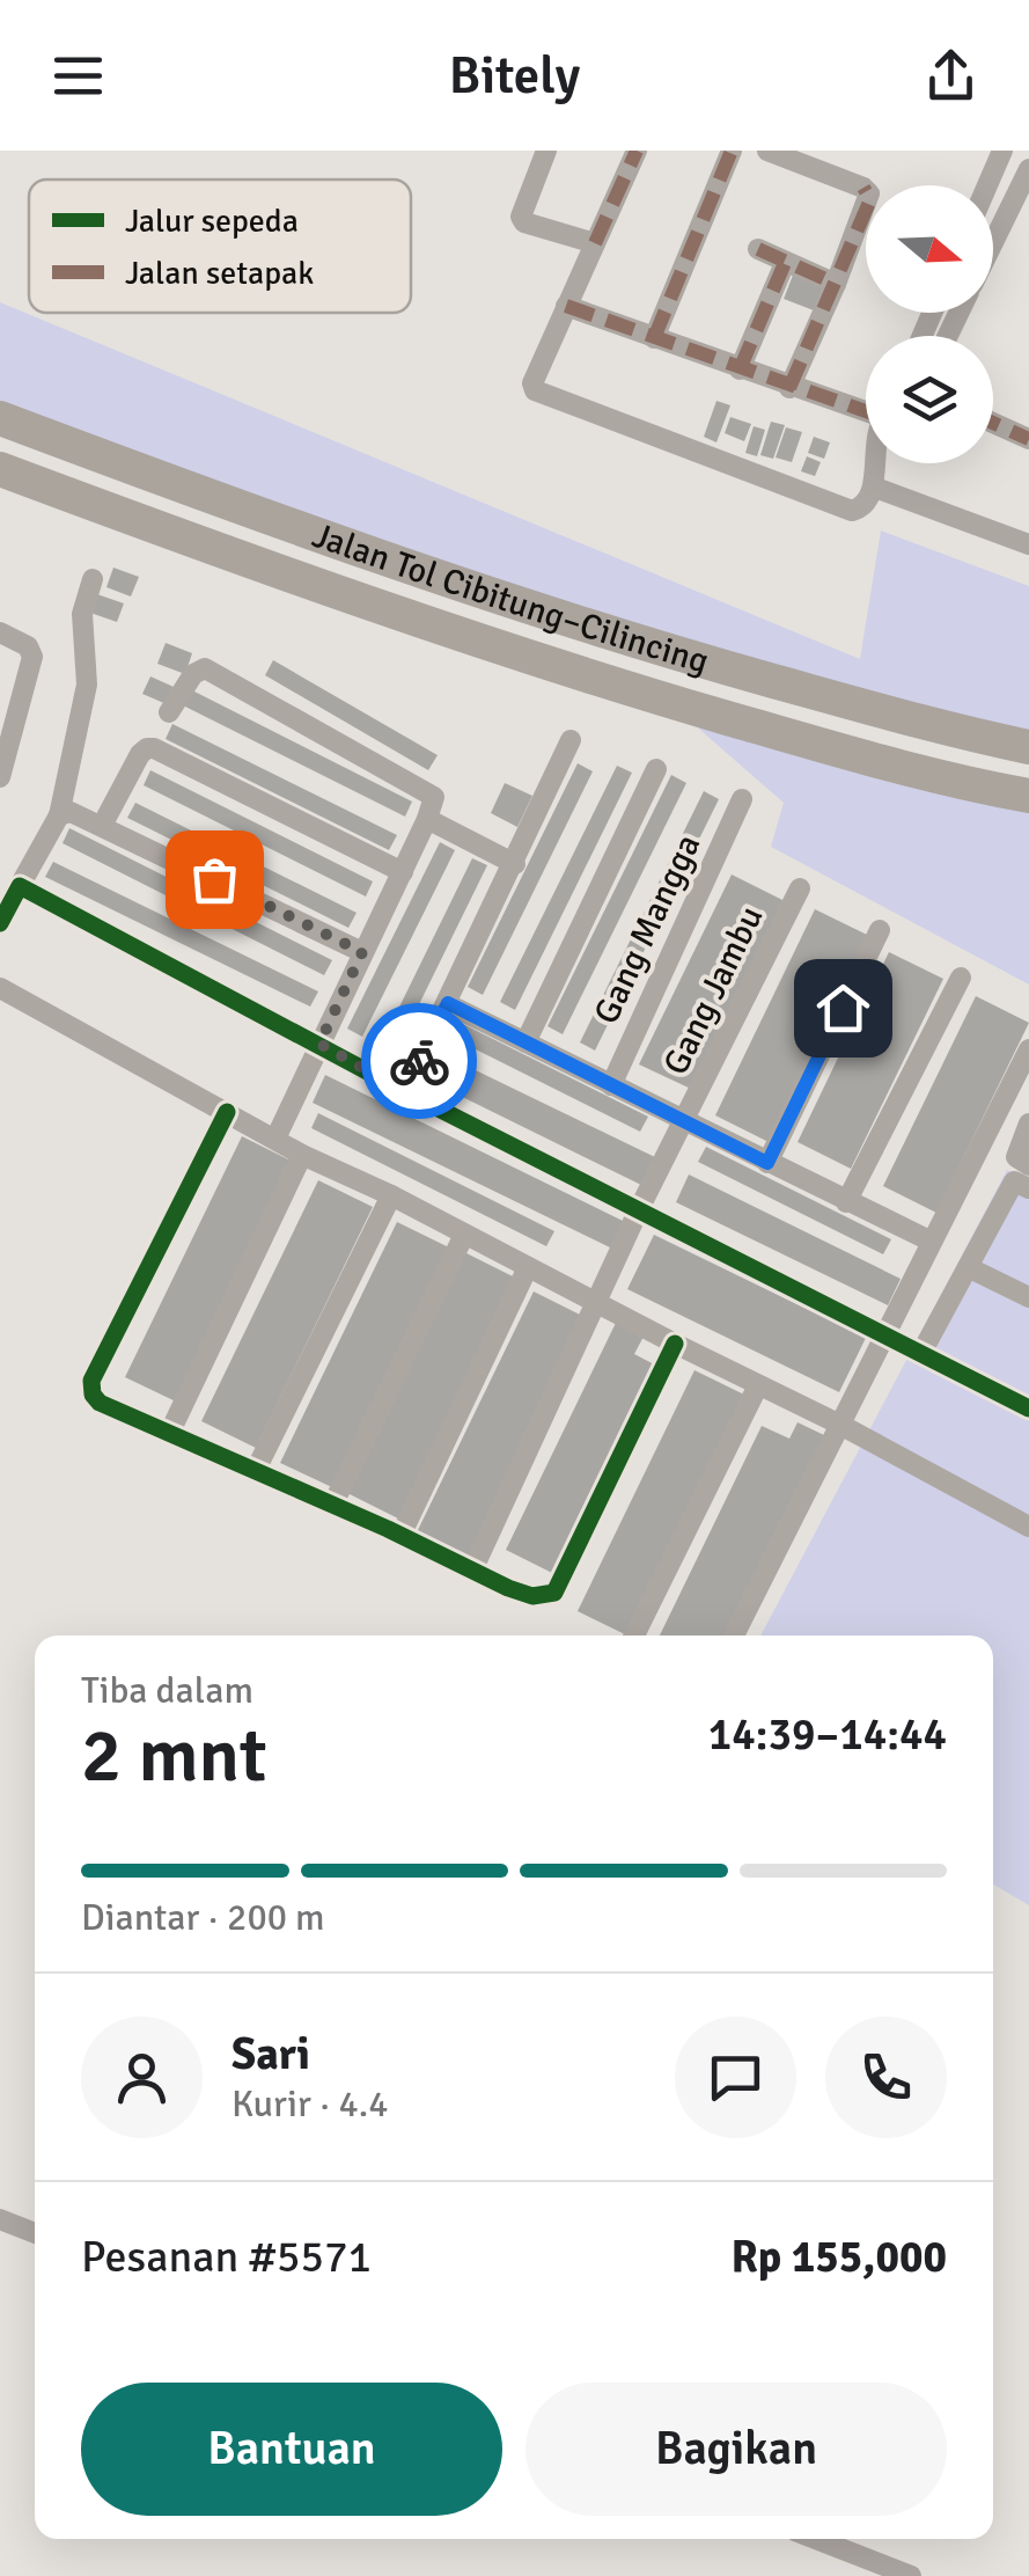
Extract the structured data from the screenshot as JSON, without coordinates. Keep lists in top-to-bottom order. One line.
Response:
{"streets":{"highway":["Jalan Tol Cibitung–Cilincing"],"street":["Gang Mangga","Gang Jambu"]},"legend":["Jalur sepeda","Jalan setapak"],"north":"right","page":{"header":"Bitely","heading":["2 mnt","Tiba dalam","14:39–14:44"],"panel":["Sari","Kurir · 4.4","Pesanan #5571","Rp 155,000"],"bar":"Diantar · 200 m","buttons":["Bantuan","Bagikan"]}}
